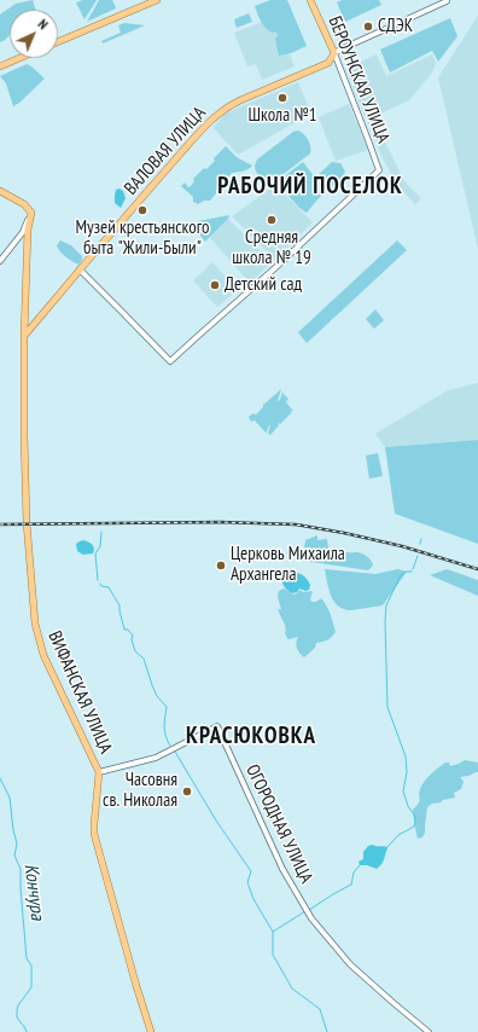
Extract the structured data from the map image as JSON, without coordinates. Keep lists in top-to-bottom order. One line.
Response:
{"streets":{"main road":["БЕРОУНСКАЯ УЛИЦА","ВАЛОВАЯ УЛИЦА","ВИФАНСКАЯ УЛИЦА"],"street":["ОГОРОДНАЯ УЛИЦА"]},"crossings":[["БЕРОУНСКАЯ УЛИЦА","ВАЛОВАЯ УЛИЦА"],["ВАЛОВАЯ УЛИЦА","ВИФАНСКАЯ УЛИЦА"],["ВИФАНСКАЯ УЛИЦА","ОГОРОДНАЯ УЛИЦА"]],"districts":["РАБОЧИЙ ПОСЕЛОК","КРАСЮКОВКА"],"water":["Кончура"],"places":["СДЭК","Школа №1","Музей крестьянского быта \"Жили-Были\"","Средняя школа № 19","Детский сад","Церковь Михаила Архангела","Часовня св. Николая"],"north":"top right"}
